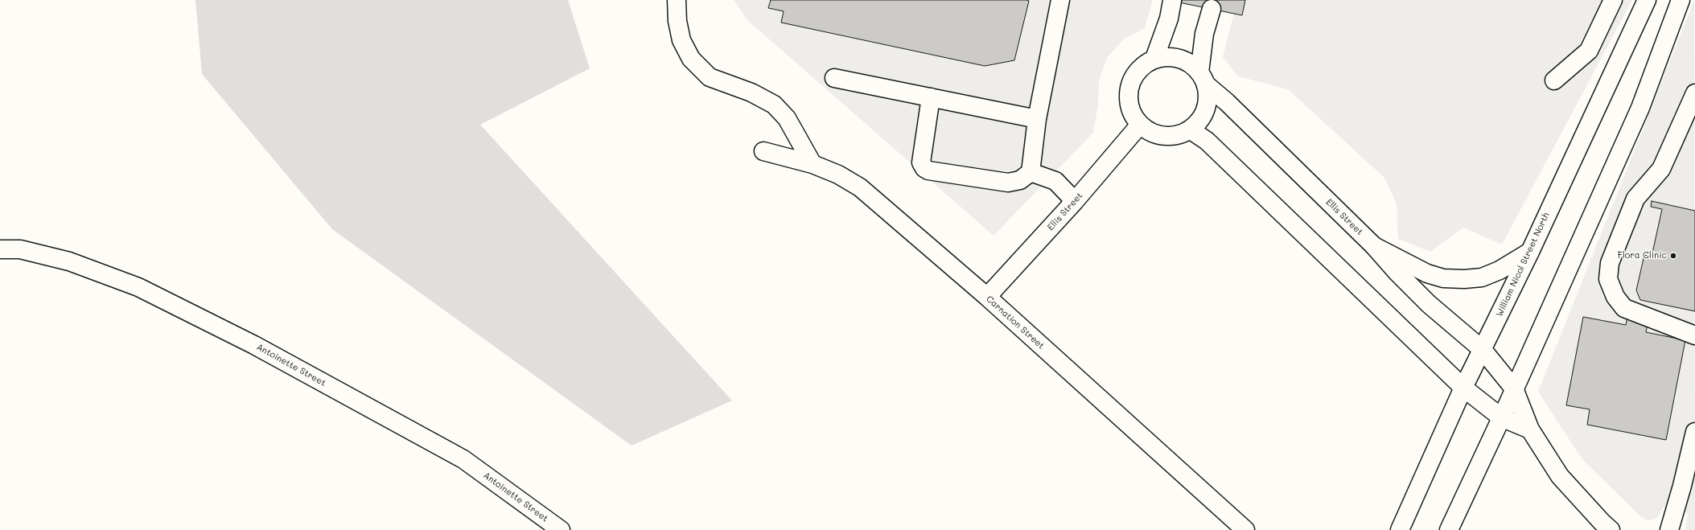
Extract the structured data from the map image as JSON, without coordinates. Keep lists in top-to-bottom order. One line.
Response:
{"streets":{"street":["Ellis Street","William Nicol Street North","Carnation Street","Antoinette Street"]},"crossings":[["Ellis Street","William Nicol Street North"],["Ellis Street","Carnation Street"]],"places":["Flora Clinic"]}
